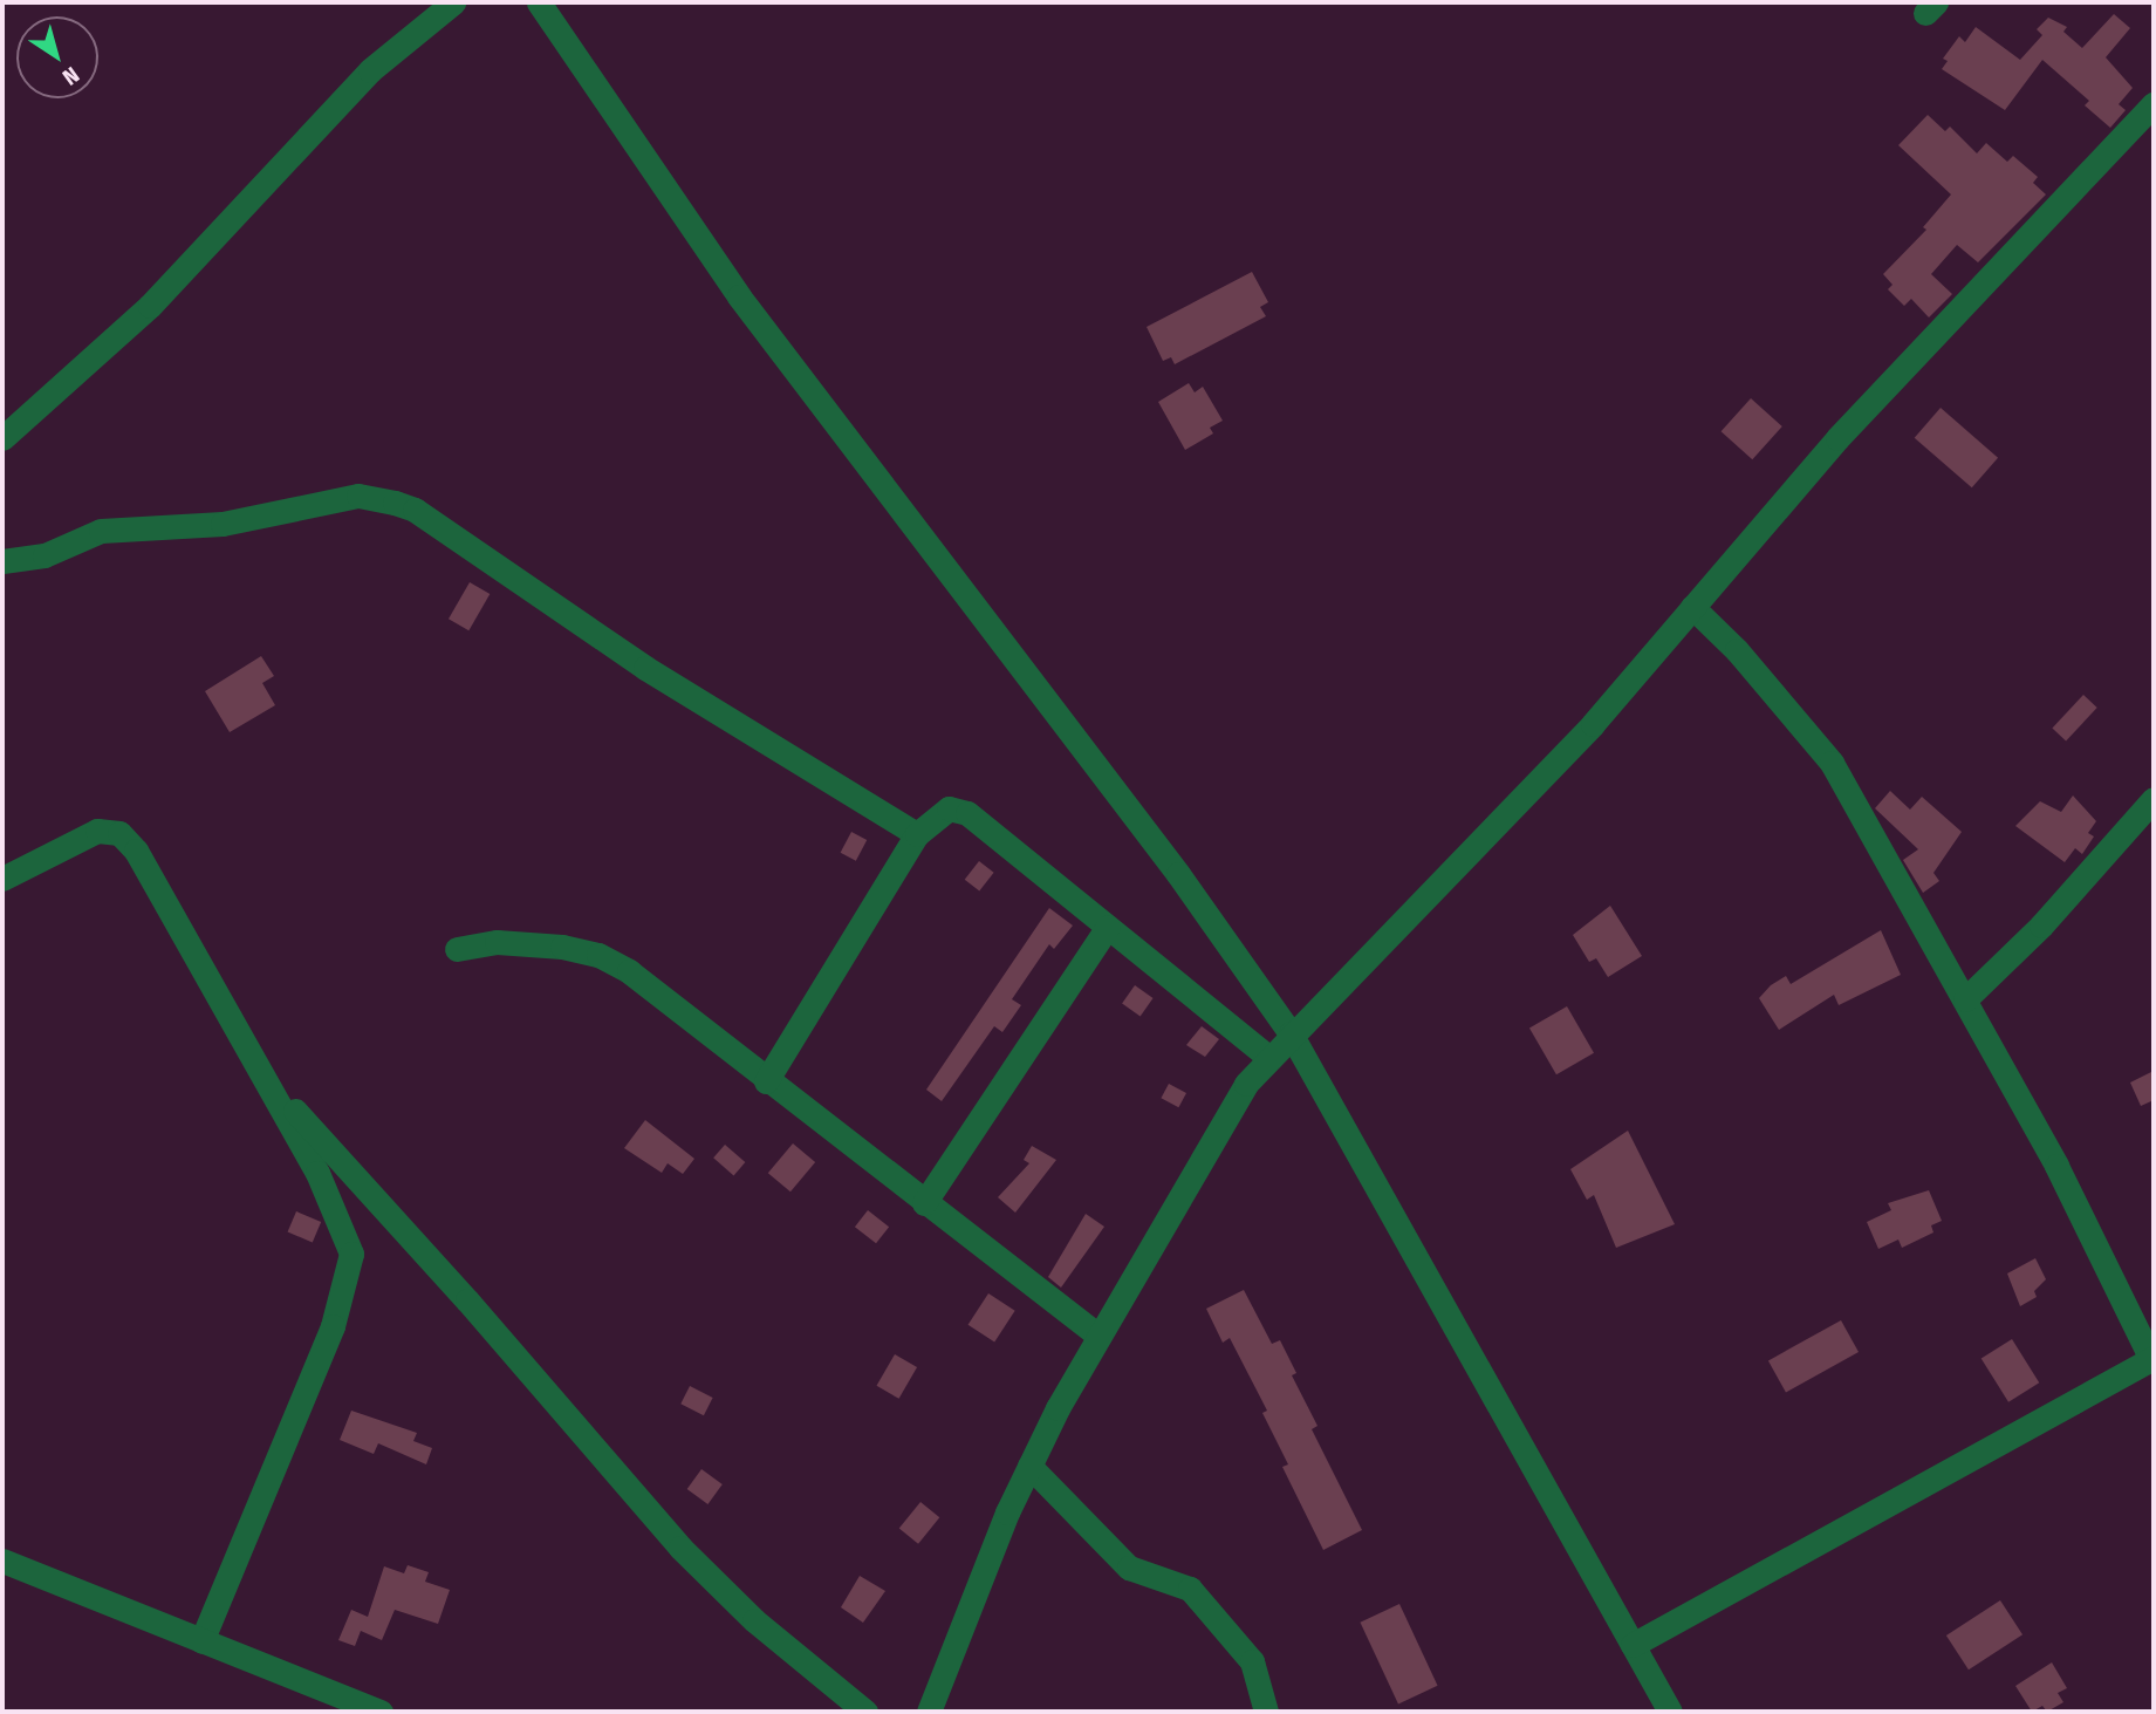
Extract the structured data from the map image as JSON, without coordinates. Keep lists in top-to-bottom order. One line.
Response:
{"north":"bottom right"}
